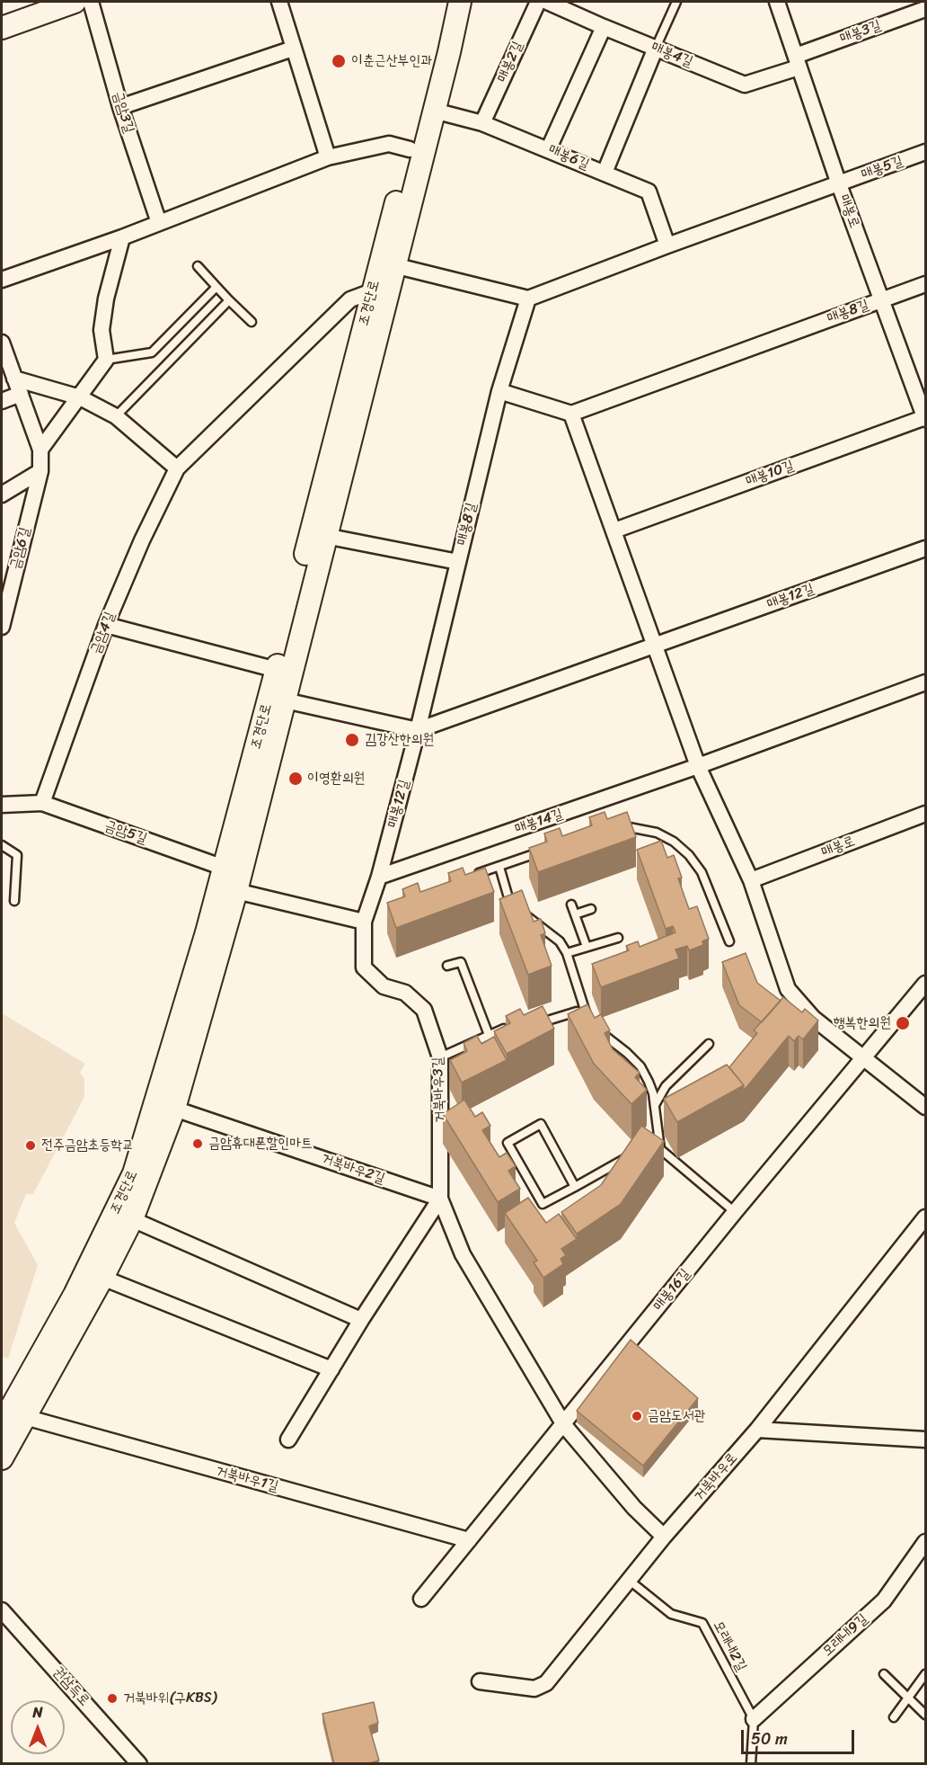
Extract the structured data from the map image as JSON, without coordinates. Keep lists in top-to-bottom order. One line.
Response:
{"streets":{"street":["매봉3길","매봉4길","매봉2길","금암3길","매봉6길","매봉5길","매봉로","조경단로","매봉8길","매봉10길","금암6길","매봉12길","금암4길","매봉14길","금암5길","거북바우3길","거북바우2길","매봉16길","거북바우로","거북바우1길","모래내9길","권삼득로"],"lane":["모래내2길"]},"crossings":[["매봉3길","매봉4길"],["매봉3길","매봉로"],["매봉4길","매봉로"],["매봉2길","매봉6길"],["매봉6길","조경단로"],["매봉5길","매봉로"],["매봉로","매봉8길"],["매봉로","매봉10길"],["조경단로","금암4길"],["조경단로","금암5길"],["조경단로","거북바우2길"],["조경단로","거북바우1길"],["매봉8길","매봉12길"],["매봉12길","매봉14길"],["매봉12길","거북바우3길"],["금암4길","금암5길"],["거북바우3길","거북바우2길"],["거북바우3길","매봉16길"],["거북바우3길","거북바우로"],["매봉16길","거북바우1길"],["거북바우로","모래내2길"],["모래내9길","모래내2길"]],"places":["이춘근산부인과","김강산한의원","이영환의원","행복한의원","금암휴대폰할인마트","전주금암초등학교","금암도서관","거북바위(구KBS)"],"scale_bar":"50 m","north":"top"}
